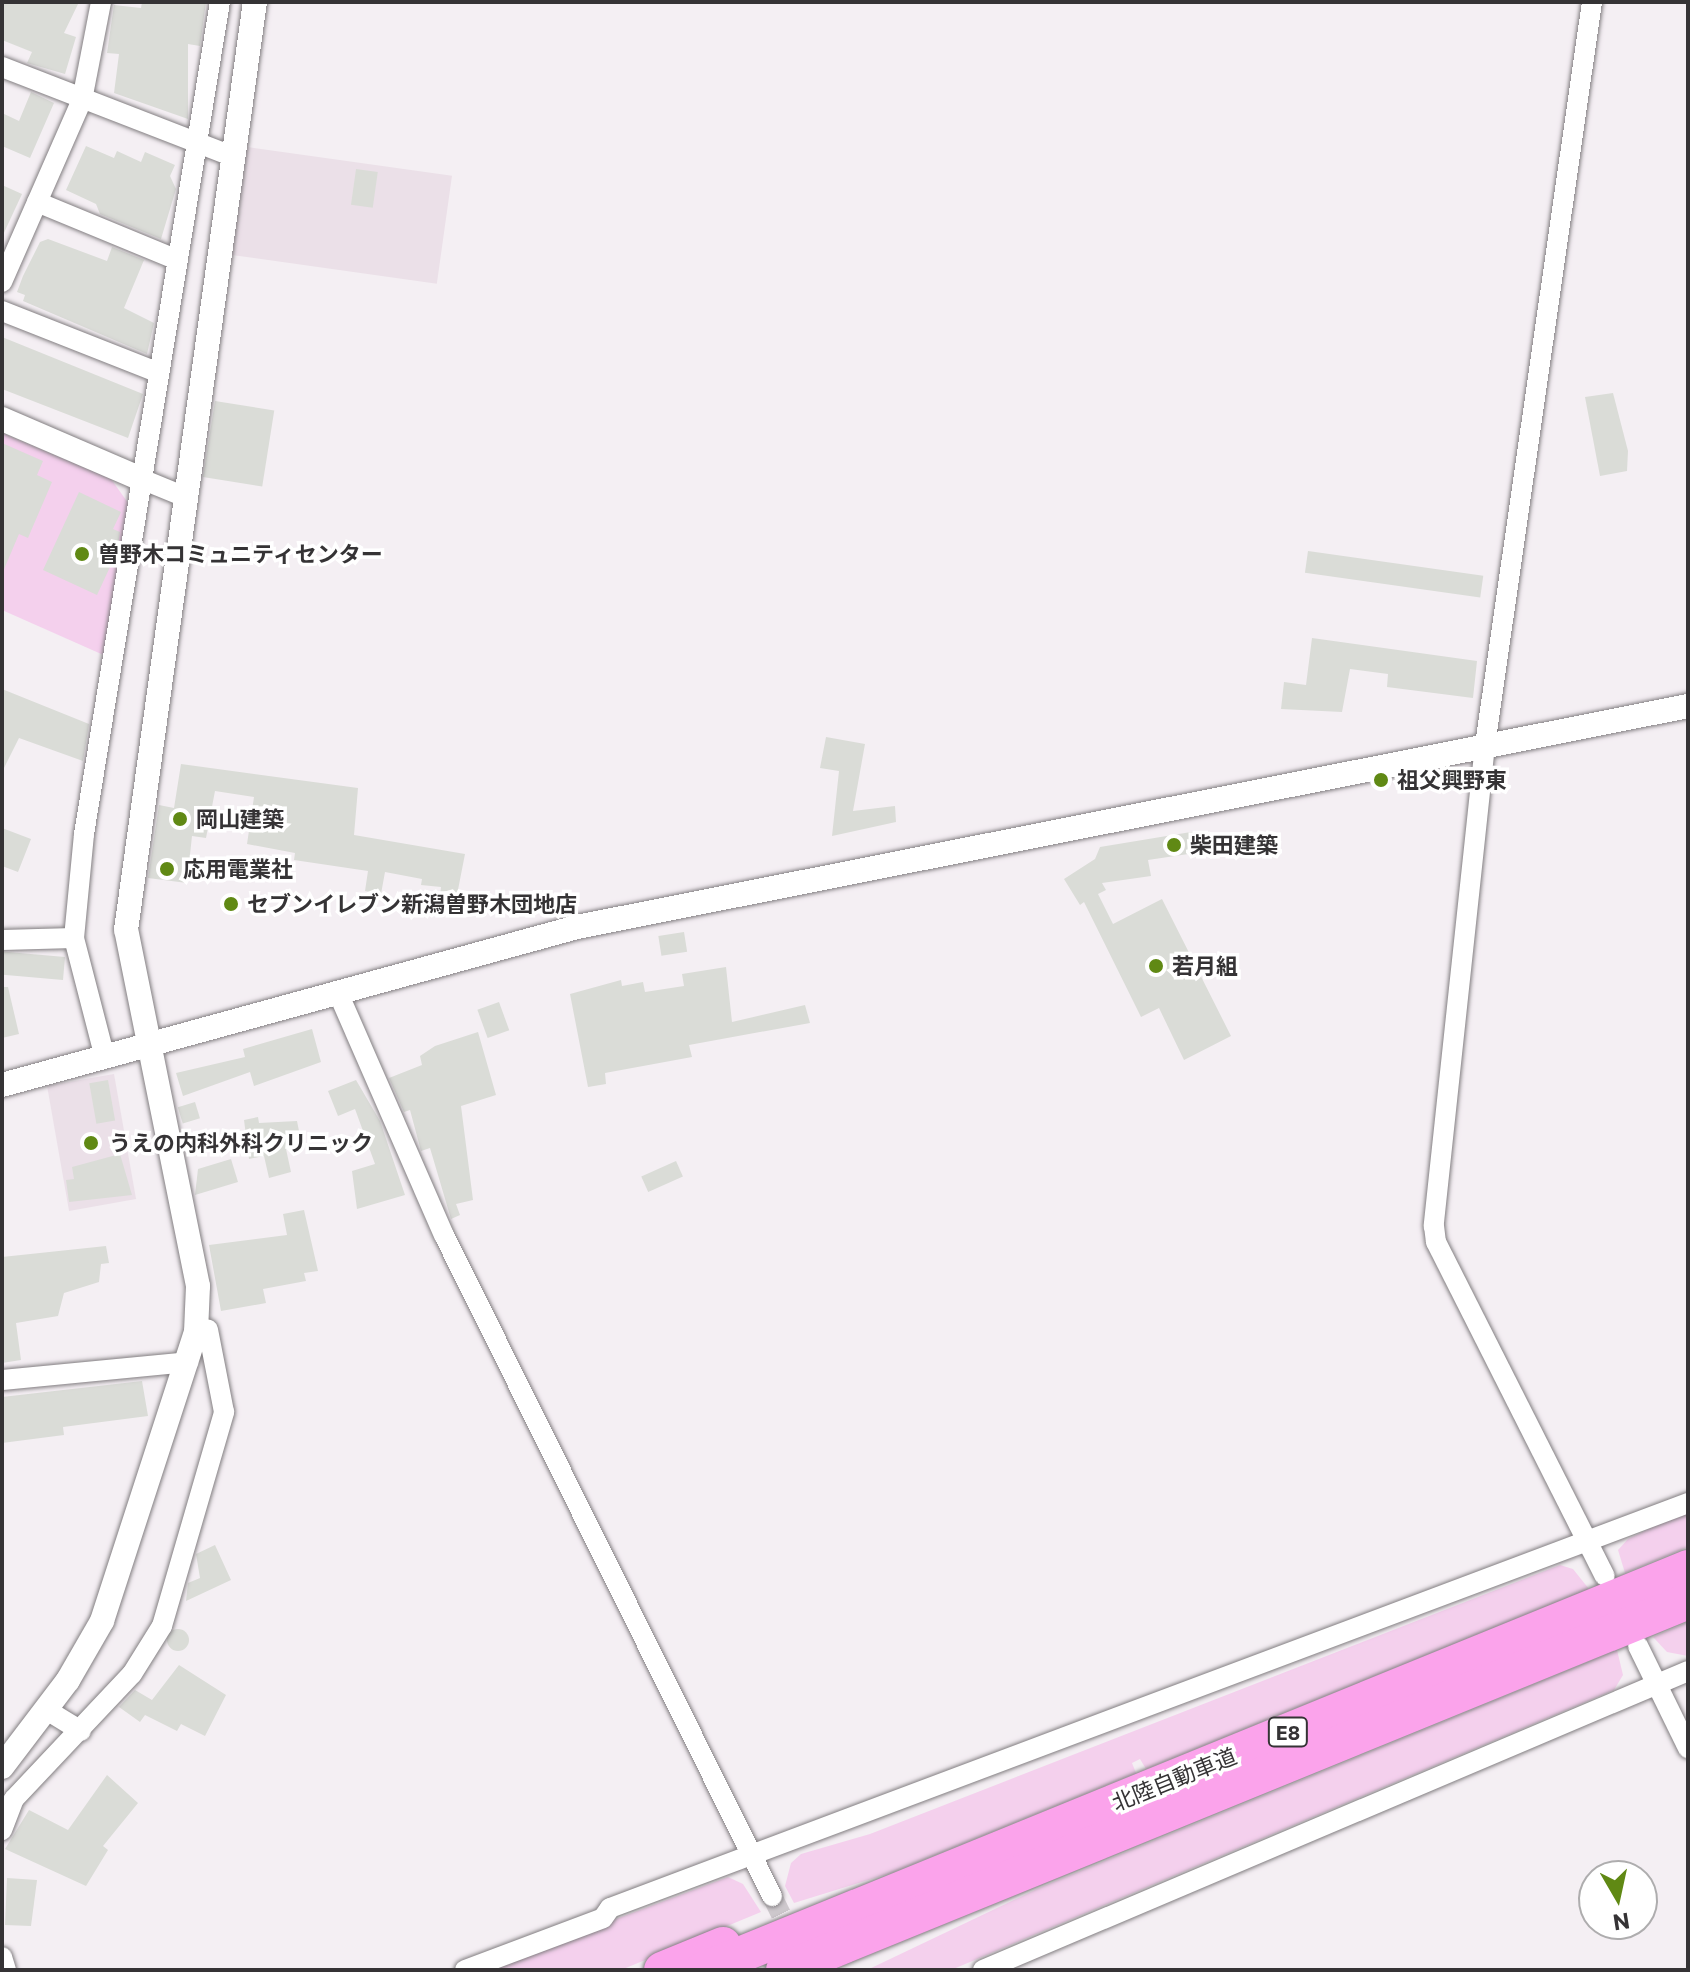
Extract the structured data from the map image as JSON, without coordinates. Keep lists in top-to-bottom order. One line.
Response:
{"streets":{"highway":["E8","北陸自動車道"]},"places":["曽野木コミュニティセンター","祖父興野東","岡山建築","柴田建築","応用電業社","セブンイレブン新潟曽野木団地店","若月組","うえの内科外科クリニック"],"north":"bottom"}
